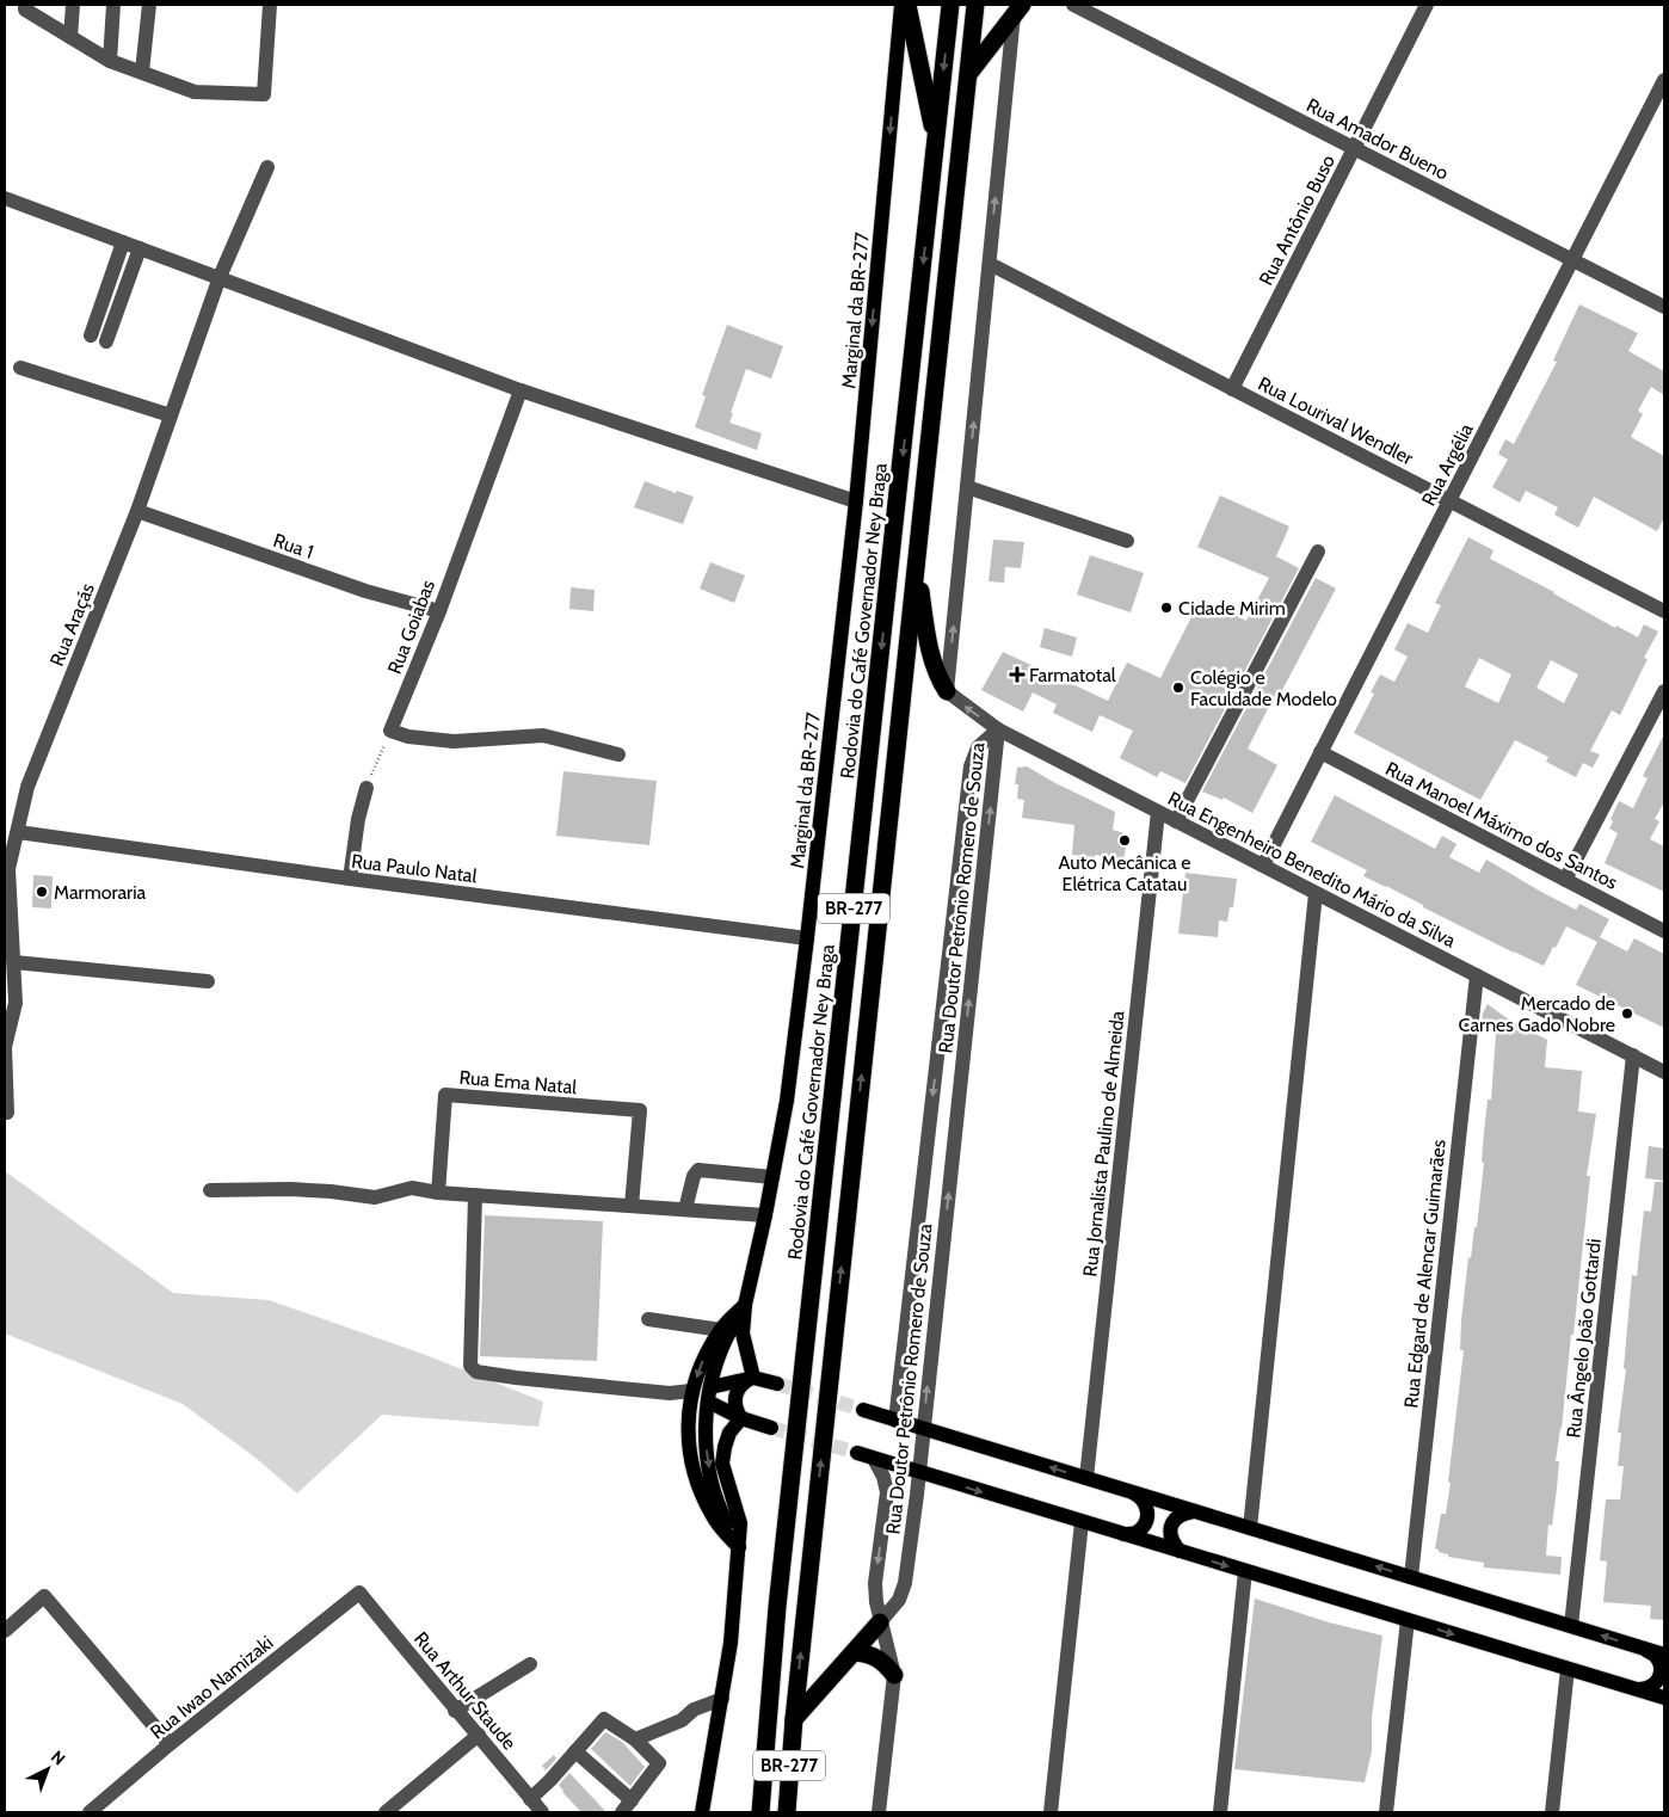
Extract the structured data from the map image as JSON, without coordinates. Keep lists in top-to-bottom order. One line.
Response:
{"streets":{"highway":["Rodovia do Café Governador Ney Braga","BR-277"],"main road":["Marginal da BR-277"],"street":["Rua Amador Bueno","Rua Antônio Buso","Rua Lourival Wendler","Rua Argélia","Rua 1","Rua Araçás","Rua Goiabas","Rua Manoel Máximo dos Santos","Rua Paulo Natal","Rua Engenheiro Benedito Mário da Silva","Rua Doutor Petrônio Romero de Souza","Rua Ema Natal","Rua Jornalista Paulino de Almeida","Rua Edgard de Alencar Guimarães","Rua Ângelo João Gottardi","Rua Iwao Namizaki","Rua Arthur Staude"]},"crossings":[["Rua Amador Bueno","Rua Antônio Buso"],["Rua Amador Bueno","Rua Argélia"],["Rua Antônio Buso","Rua Lourival Wendler"],["Marginal da BR-277","Rua Paulo Natal"],["Marginal da BR-277","BR-277"],["Rua Lourival Wendler","Rua Argélia"],["Rua Argélia","Rua Manoel Máximo dos Santos"],["Rua Argélia","Rua Engenheiro Benedito Mário da Silva"],["Rua 1","Rua Araçás"],["Rua 1","Rua Goiabas"],["Rua Araçás","Rua Paulo Natal"],["Rua Engenheiro Benedito Mário da Silva","Rua Doutor Petrônio Romero de Souza"],["Rua Engenheiro Benedito Mário da Silva","Rua Jornalista Paulino de Almeida"],["Rua Engenheiro Benedito Mário da Silva","Rua Edgard de Alencar Guimarães"],["Rua Engenheiro Benedito Mário da Silva","Rua Ângelo João Gottardi"],["Rua Iwao Namizaki","Rua Arthur Staude"]],"one_way":["Marginal da BR-277"],"places":{"other":["Cidade Mirim","Colégio e Faculdade Modelo","Auto Mecânica e Elétrica Catatau","Marmoraria","Mercado de Carnes Gado Nobre"],"health":["Farmatotal"]},"north":"top right"}
